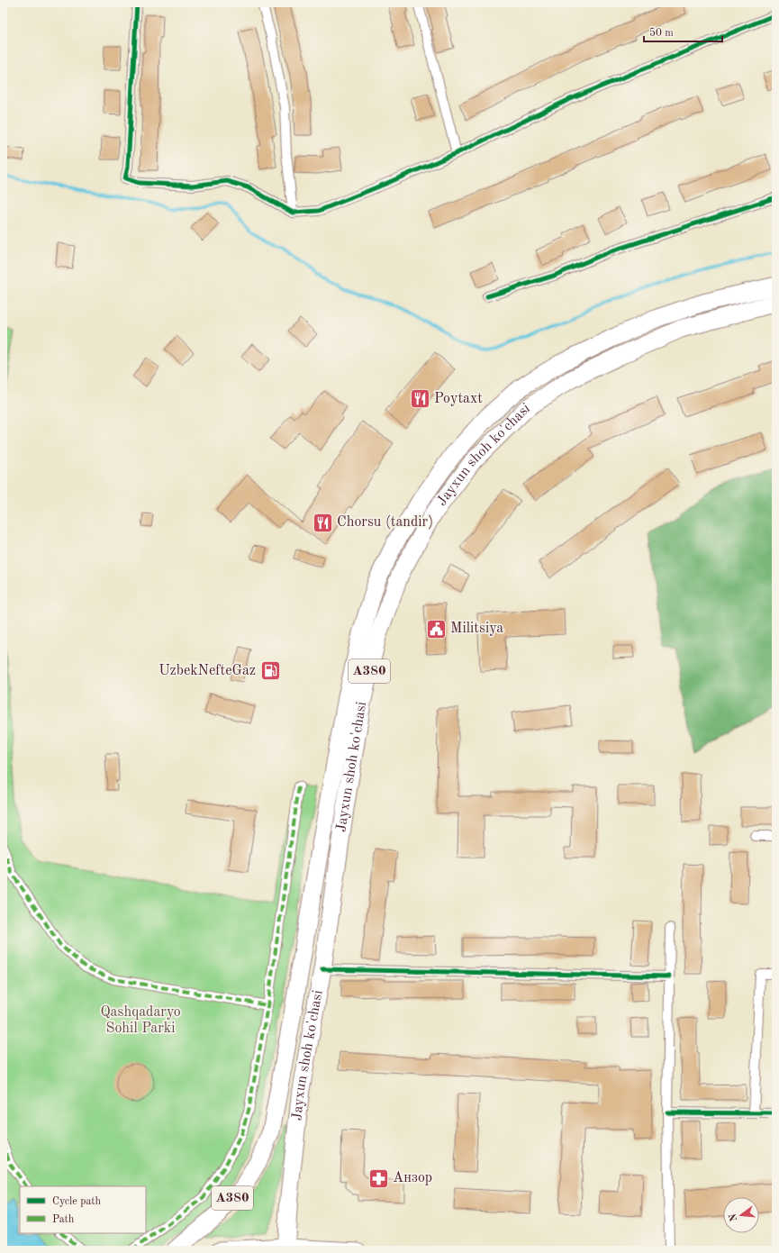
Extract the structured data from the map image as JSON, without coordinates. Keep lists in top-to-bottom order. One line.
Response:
{"streets":{"highway":["Jayxun shoh ko'chasi","A380"]},"parks":["Qashqadaryo Sohil Parki"],"places":{"restaurant":["Poytaxt","Chorsu (tandir)"],"public building":["Militsiya"],"fuel station":["UzbekNefteGaz"],"pharmacy":["Анзор"]},"legend":["Cycle path","Path"],"scale_bar":"50 m","north":"left"}
